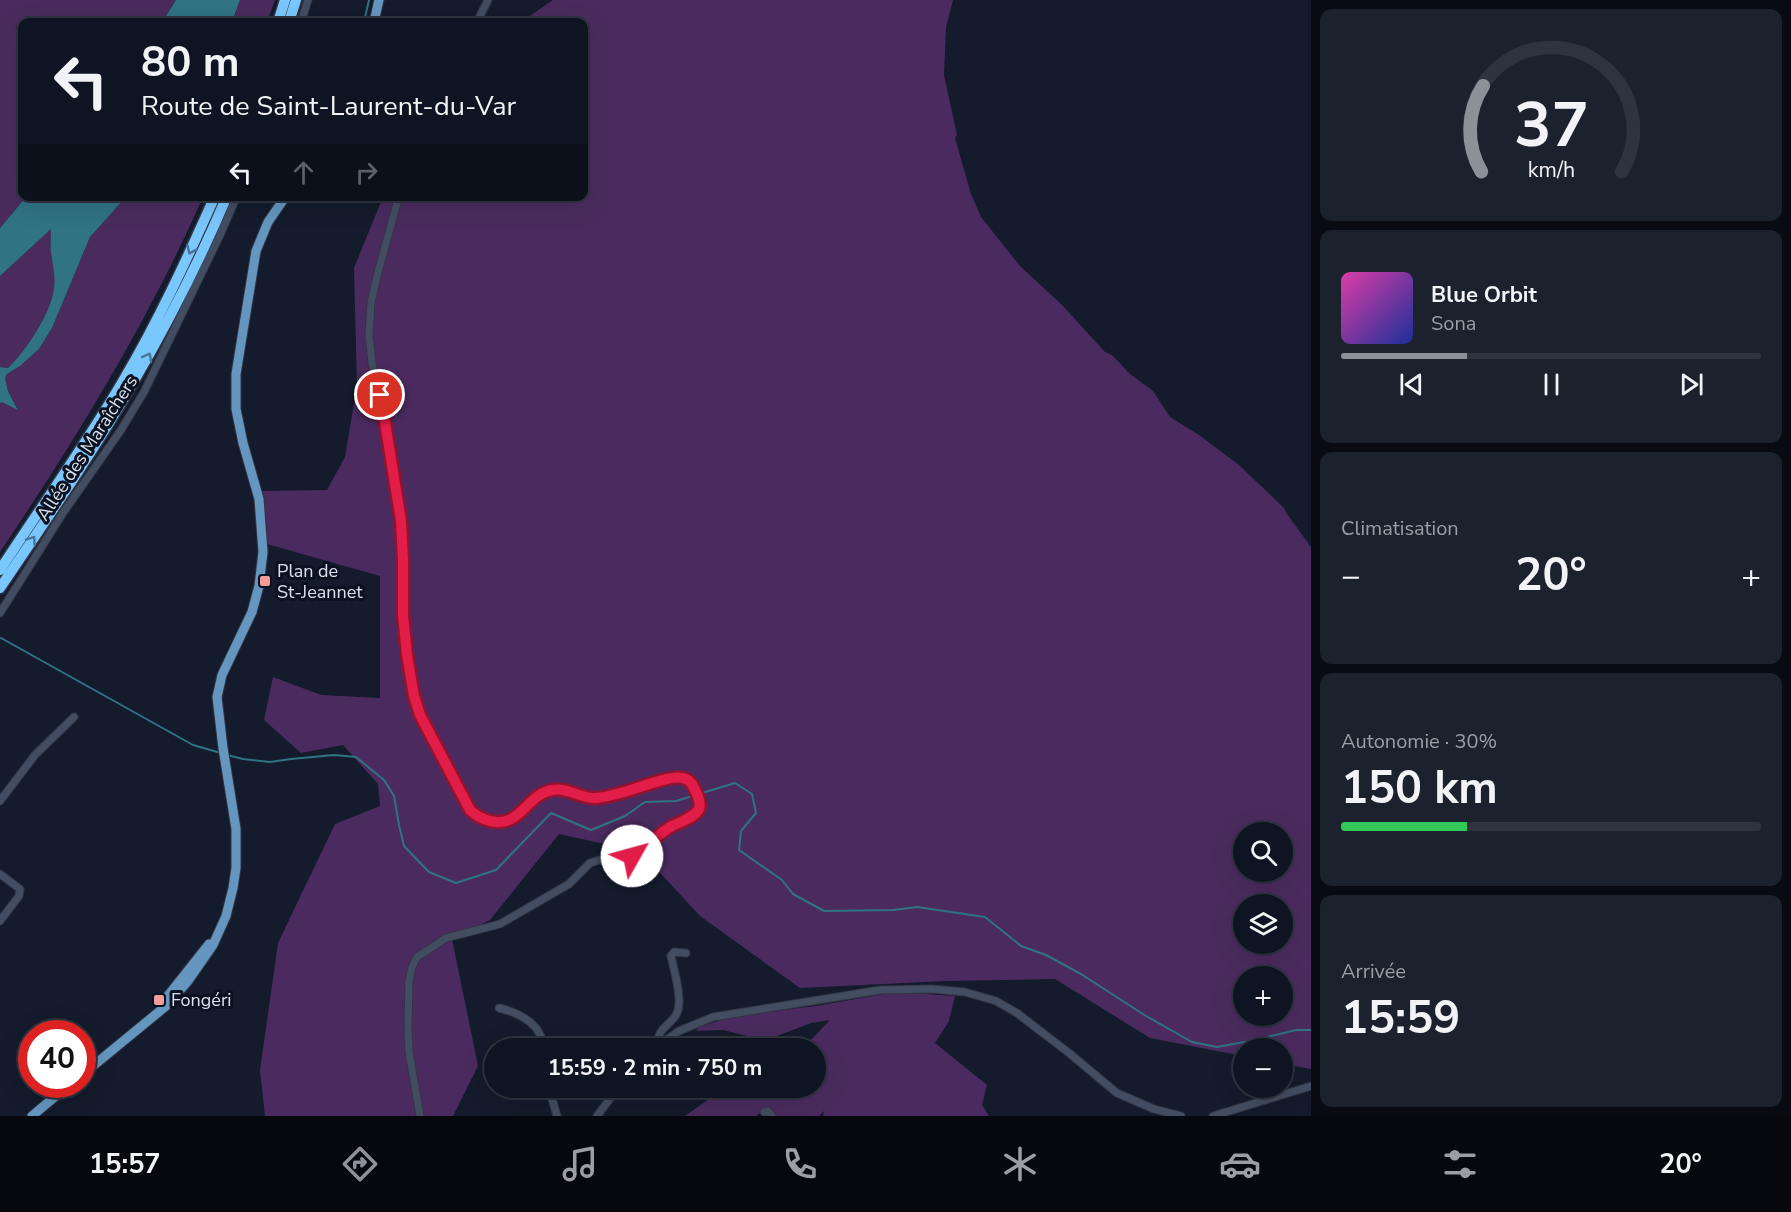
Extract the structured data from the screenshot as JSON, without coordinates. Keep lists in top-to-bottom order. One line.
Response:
{"streets":{"street":["Allée des Maraîchers"]},"places":{"transit":["Plan de St-Jeannet","Fongéri"]},"page":{"turn":["80 m","Route de Saint-Laurent-du-Var"],"song":["Blue Orbit","Sona"],"tile":["Climatisation",["Autonomie · 30%","150 km"],["Arrivée","15:59"]],"heat":["−","20°","+"],"map_buttons":["+","−"],"limit":"40","trip":"15:59 · 2 min · 750 m","tabs":["15:57","20°"],"gauge":["37","km/h"]}}
